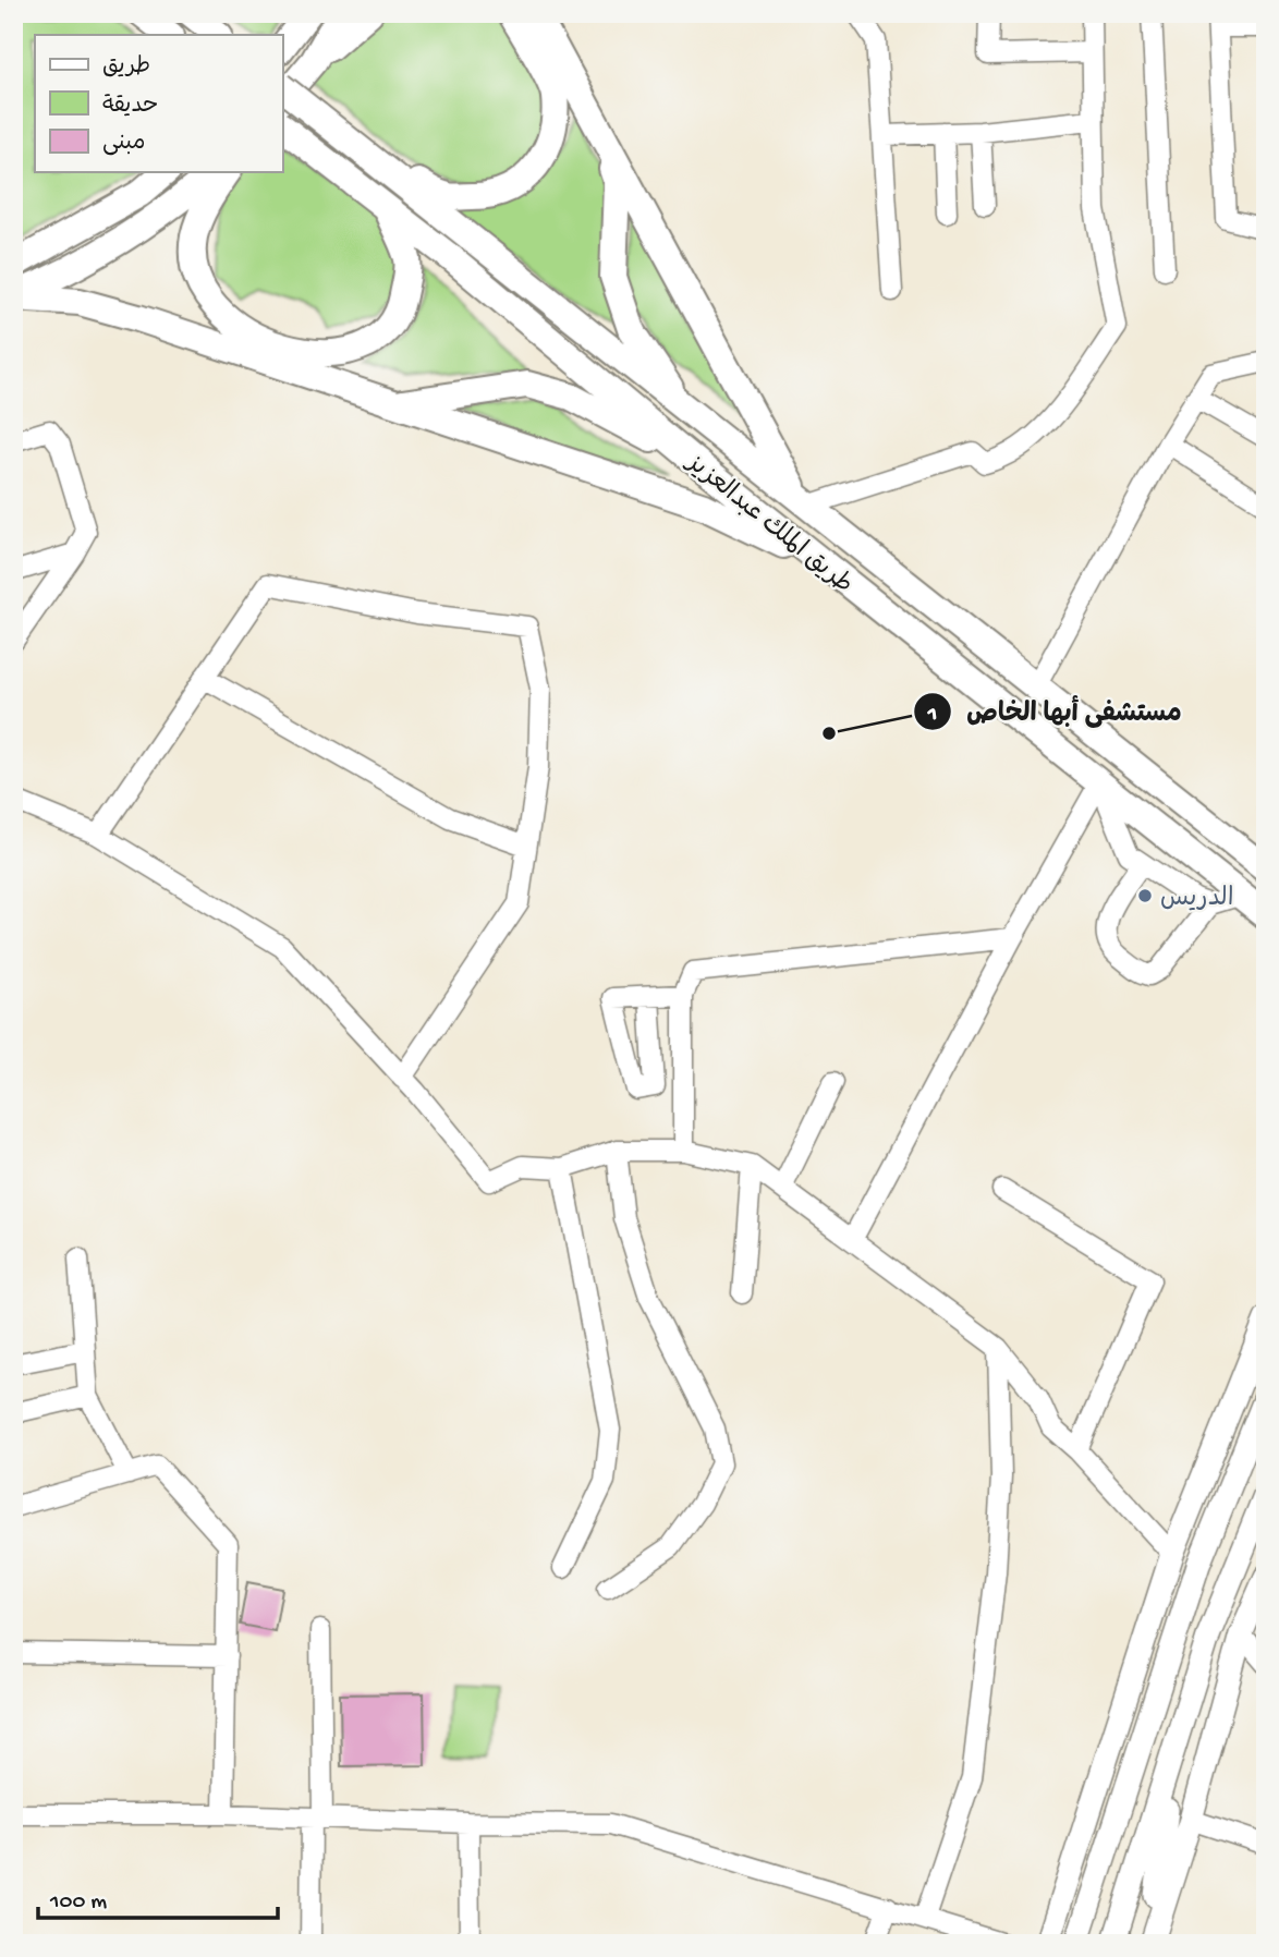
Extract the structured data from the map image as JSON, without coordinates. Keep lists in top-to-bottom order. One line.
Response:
{"streets":{"highway":["طريق الملك عبدالعزيز"]},"places":["مستشفى أبها الخاص","الدريس"],"legend":["طريق","حديقة","مبنى"],"scale_bar":"100 m"}
